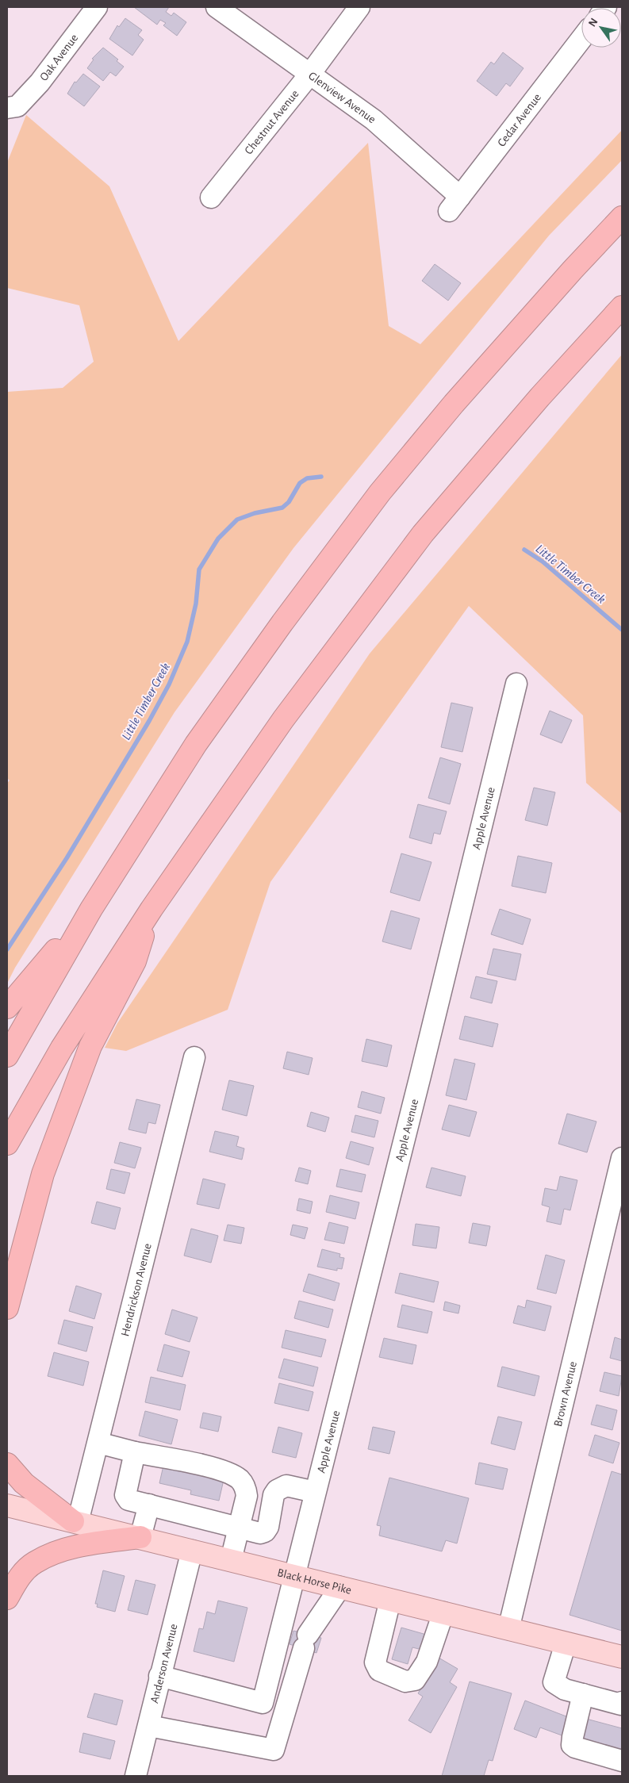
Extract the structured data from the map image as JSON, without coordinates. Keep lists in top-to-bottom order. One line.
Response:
{"streets":{"main road":["Black Horse Pike"],"street":["Oak Avenue","Glenview Avenue","Cedar Avenue","Chestnut Avenue","Apple Avenue","Hendrickson Avenue","Brown Avenue","Anderson Avenue"]},"crossings":[["Glenview Avenue","Cedar Avenue"],["Glenview Avenue","Chestnut Avenue"],["Apple Avenue","Black Horse Pike"],["Apple Avenue","Anderson Avenue"],["Hendrickson Avenue","Black Horse Pike"],["Brown Avenue","Black Horse Pike"],["Black Horse Pike","Anderson Avenue"]],"water":["Little Timber Creek"],"north":"top left"}
